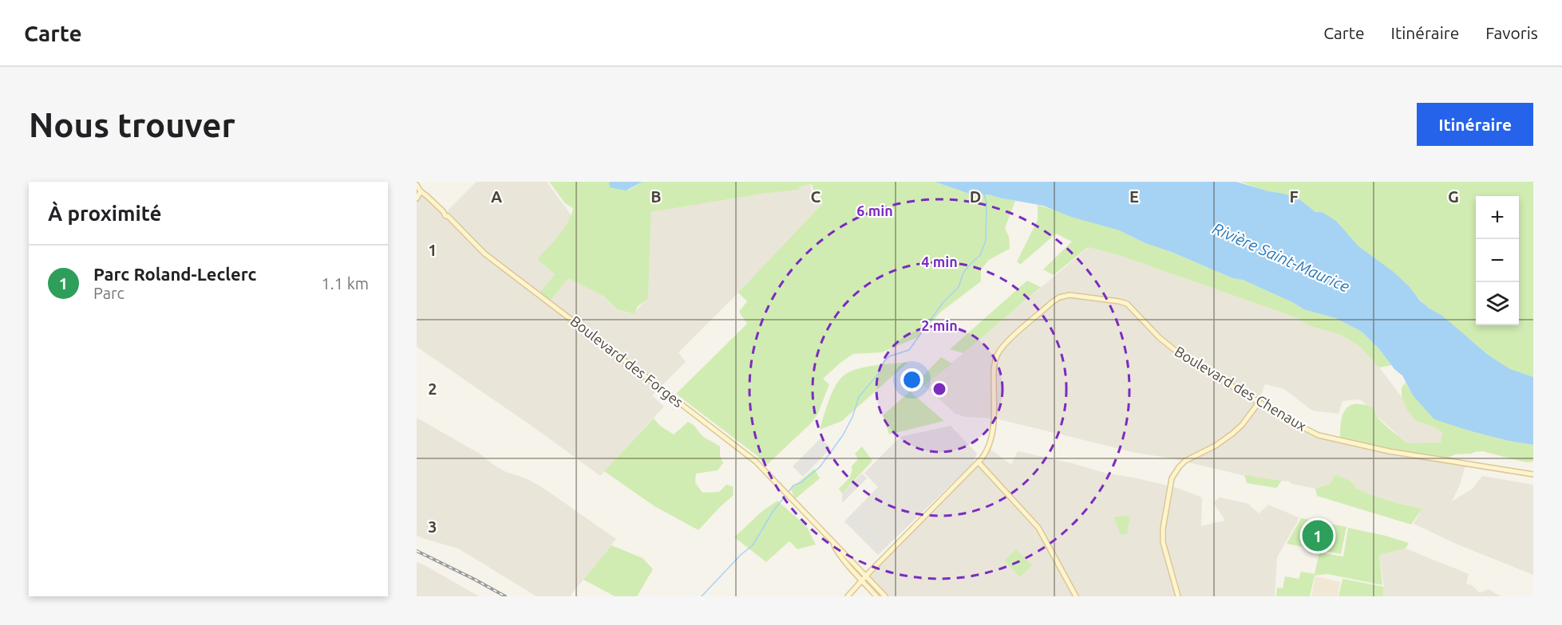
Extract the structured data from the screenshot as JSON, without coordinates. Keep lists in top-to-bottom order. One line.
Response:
{"streets":{"street":["Boulevard des Forges","Boulevard des Chenaux"]},"crossings":[["Boulevard des Forges","Boulevard des Chenaux"]],"water":["Rivière Saint-Maurice"],"page":{"header":"Carte","nav":["Carte","Itinéraire","Favoris"],"buttons":"Itinéraire","title":"Nous trouver","heading":"À proximité","map_buttons":["+","−"],"list":[{"mark":"1","name":"Parc Roland-Leclerc","note":"Parc","value":"1.1 km"}],"pins":"1"},"grid":{"columns":["A","B","C","D","E","F","G"],"rows":["1","2","3"]},"rings":["6 min","4 min","2 min"]}
